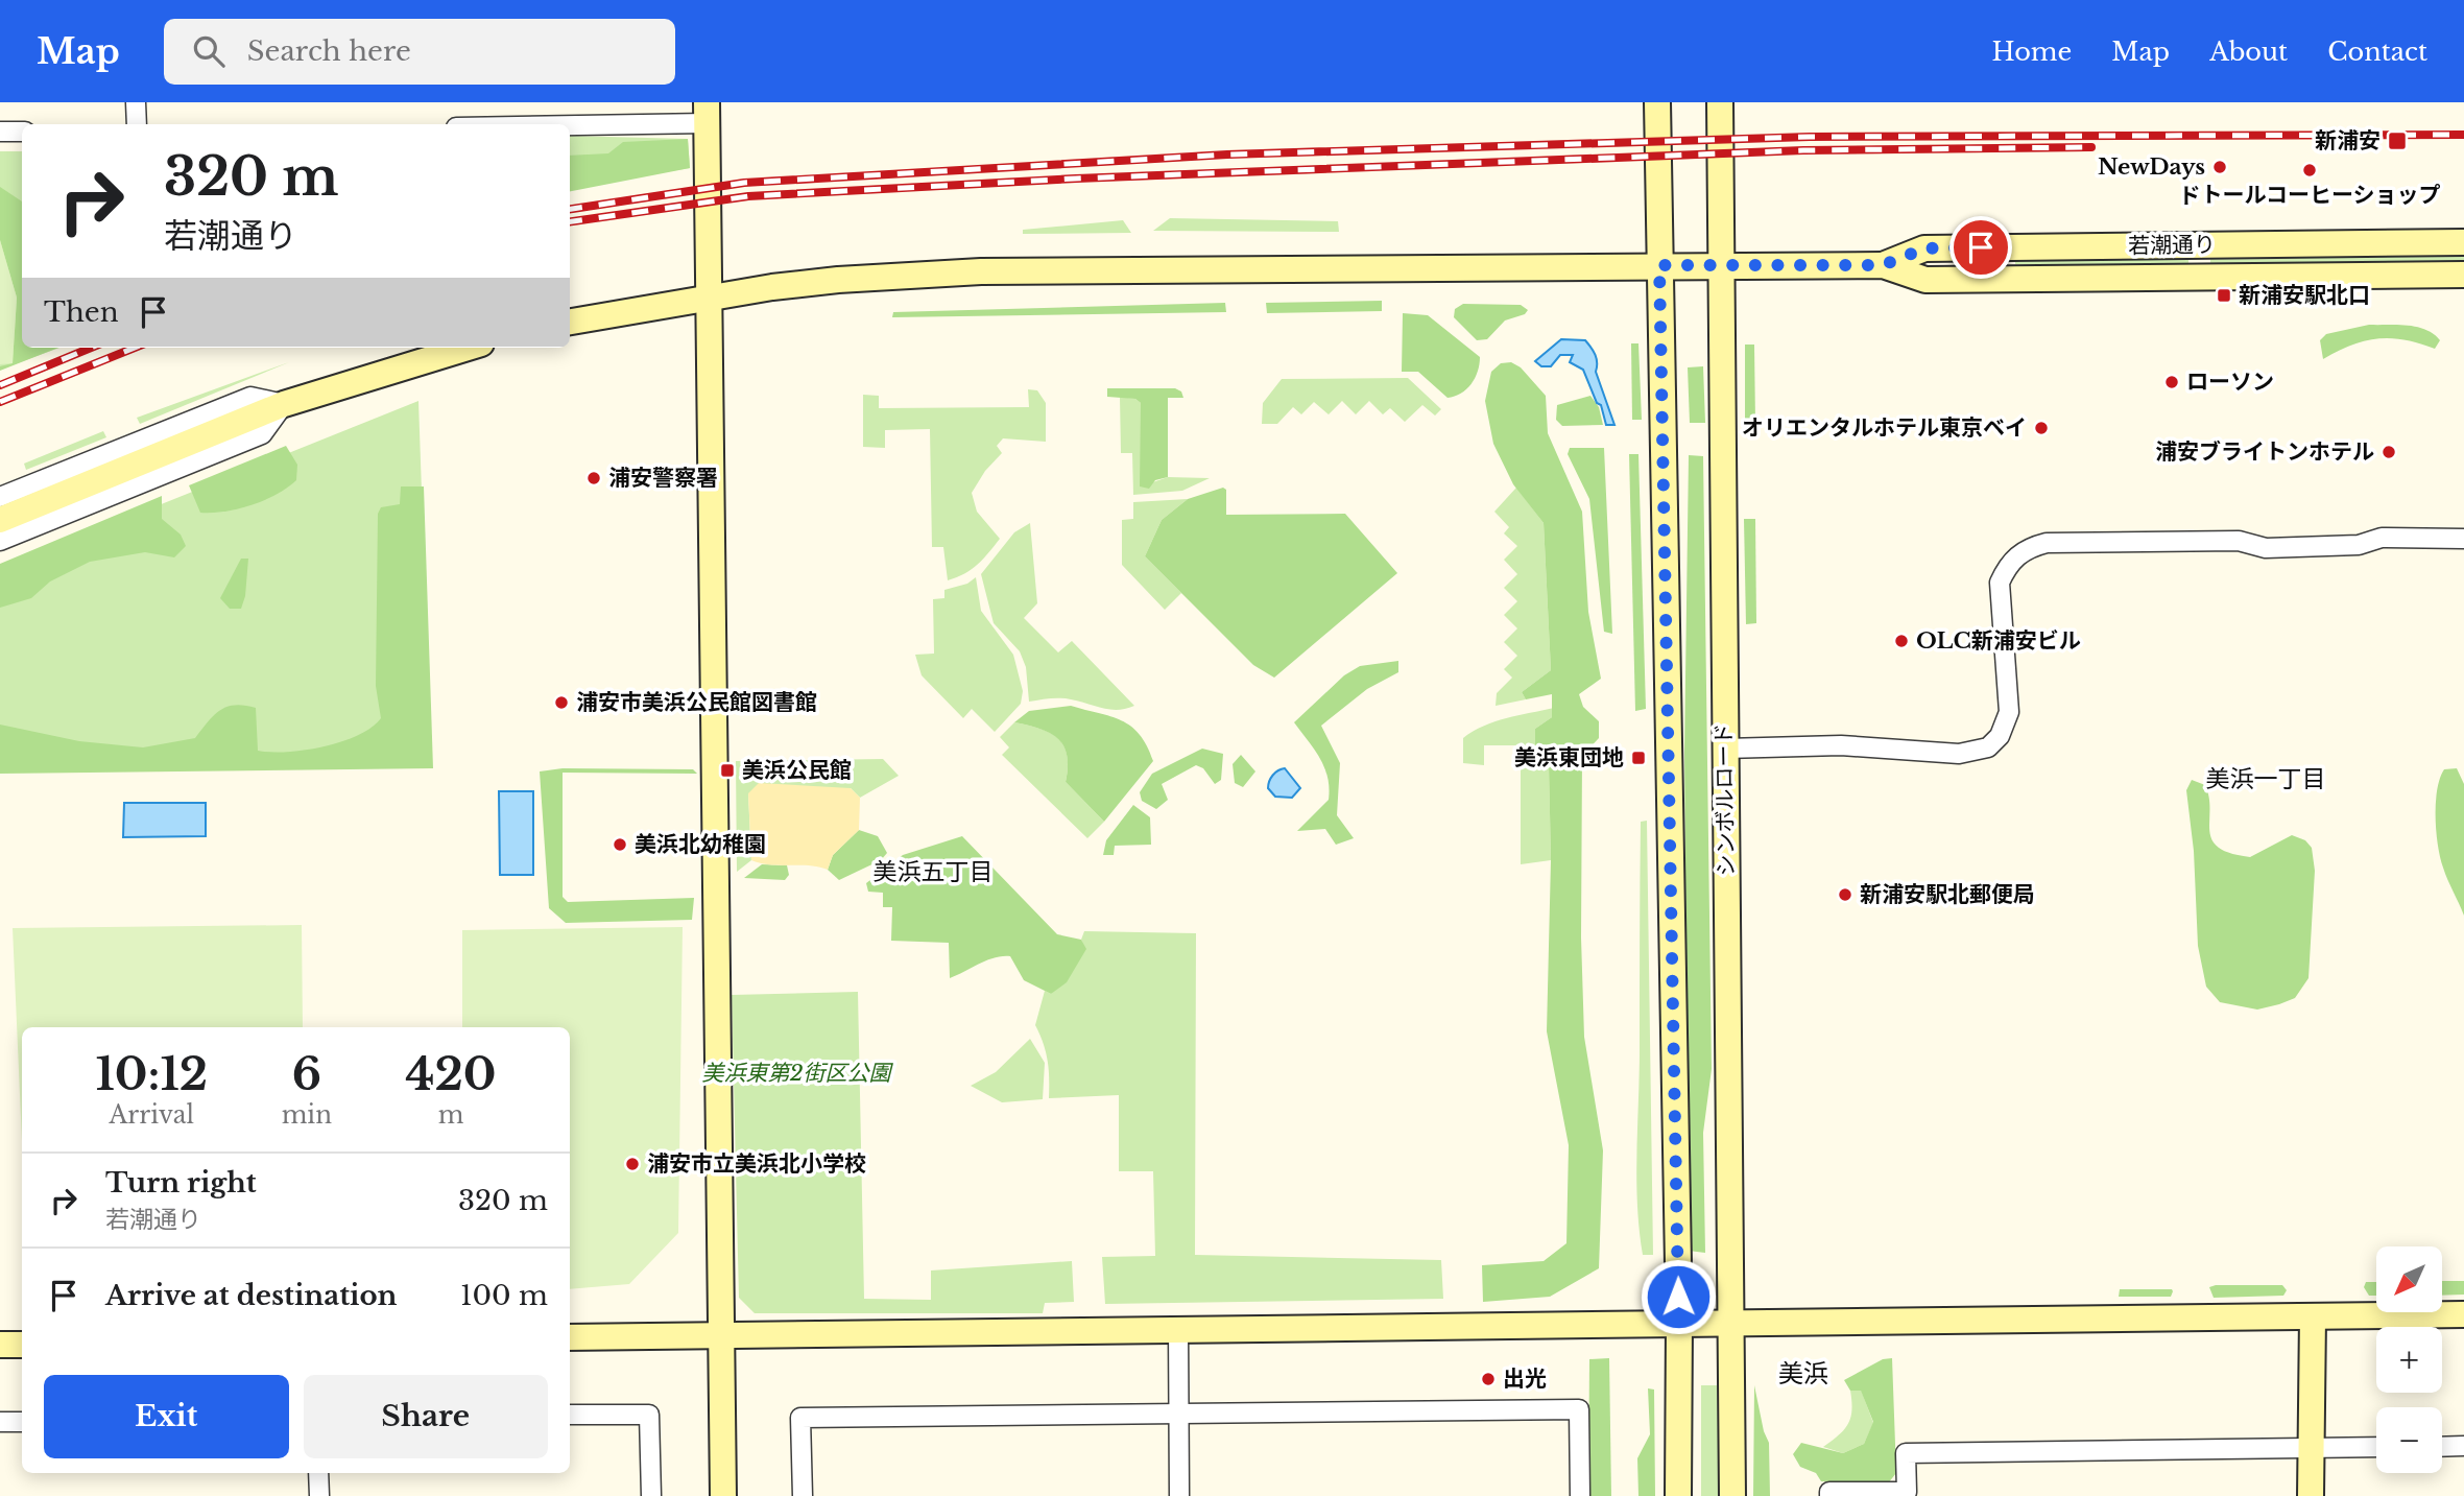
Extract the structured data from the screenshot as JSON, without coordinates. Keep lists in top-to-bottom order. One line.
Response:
{"streets":{"street":["若潮通り","シンボルロード"]},"crossings":[["若潮通り","シンボルロード"]],"districts":["美浜一丁目","美浜五丁目","美浜"],"parks":["美浜東第2街区公園"],"places":{"transit":["新浦安","新浦安駅北口","美浜東団地","美浜公民館"],"other":["NewDays","ドトールコーヒーショップ","ローソン","オリエンタルホテル東京ベイ","浦安ブライトンホテル","浦安警察署","OLC新浦安ビル","浦安市美浜公民館図書館","美浜北幼稚園","新浦安駅北郵便局","浦安市立美浜北小学校","出光"]},"north":"bottom left","page":{"header":"Map","search":"Search here","nav":["Home","Map","About","Contact"],"turn":["320 m","若潮通り"],"then":"Then","eta":["10:12","Arrival","6","min","420","m"],"list":[{"name":"Turn right","note":"若潮通り","value":"320 m"},{"name":"Arrive at destination","value":"100 m"}],"map_buttons":["+","−"],"buttons":["Exit","Share"]}}
